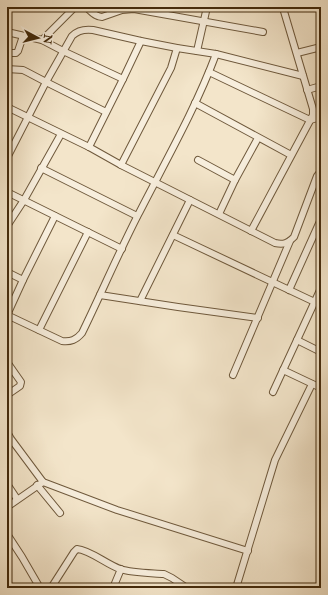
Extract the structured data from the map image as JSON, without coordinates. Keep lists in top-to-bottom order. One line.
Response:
{"north":"right"}
